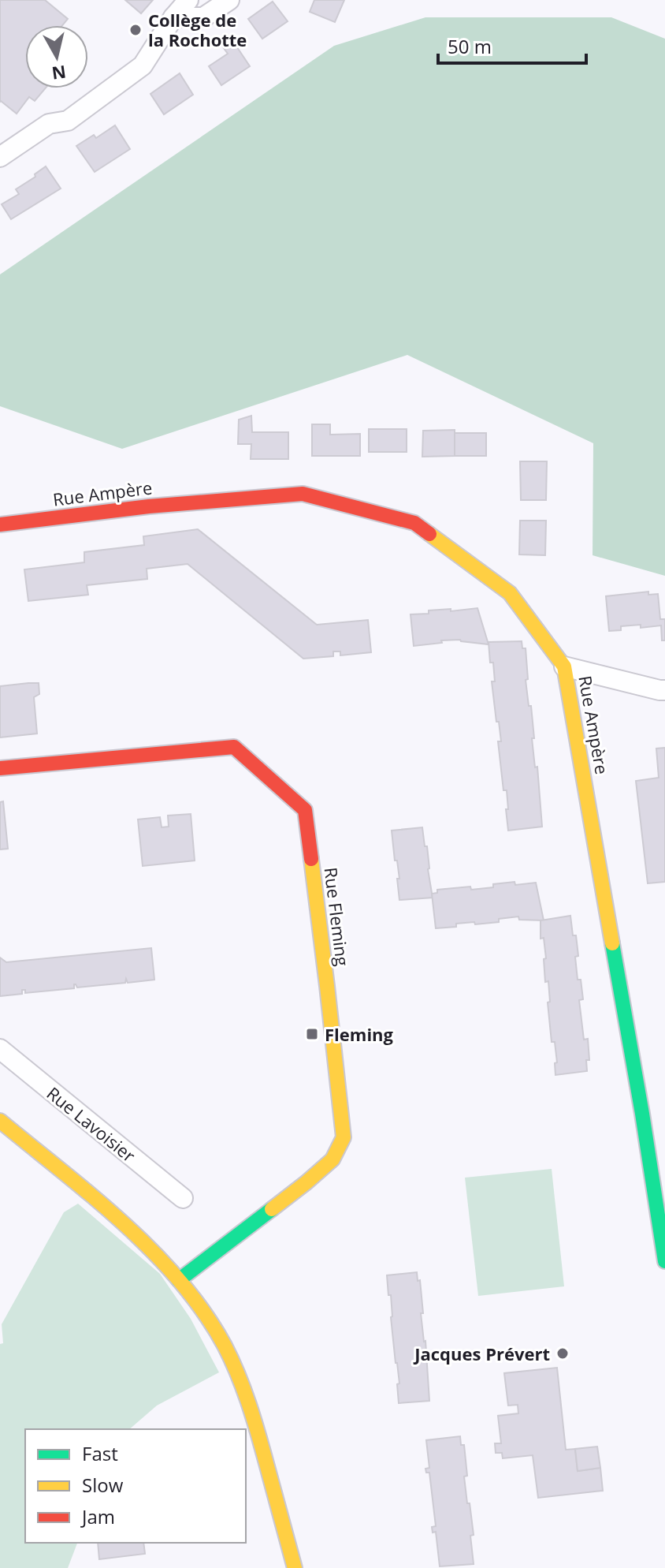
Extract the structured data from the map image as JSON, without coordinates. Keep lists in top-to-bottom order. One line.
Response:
{"streets":{"street":["Rue Ampère","Rue Fleming","Rue Lavoisier"]},"places":{"other":["Collège de la Rochotte","Jacques Prévert"],"transit":["Fleming"]},"legend":["Fast","Slow","Jam"],"scale_bar":"50 m","north":"bottom"}
